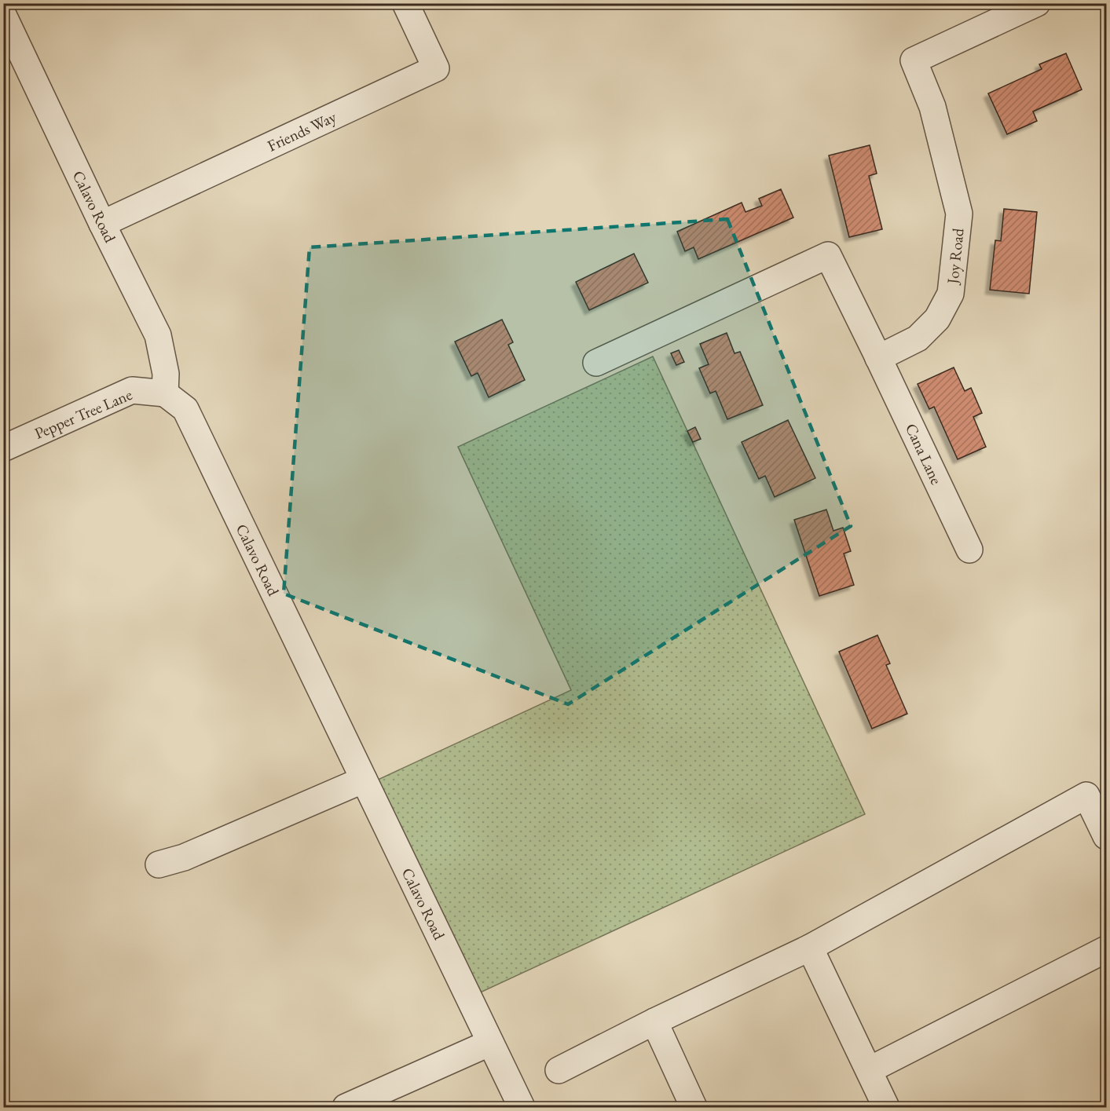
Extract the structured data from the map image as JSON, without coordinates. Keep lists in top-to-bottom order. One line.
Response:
{"streets":{"street":["Friends Way","Calavo Road","Joy Road","Pepper Tree Lane","Cana Lane"]},"crossings":[["Friends Way","Calavo Road"],["Calavo Road","Pepper Tree Lane"],["Joy Road","Cana Lane"]]}
